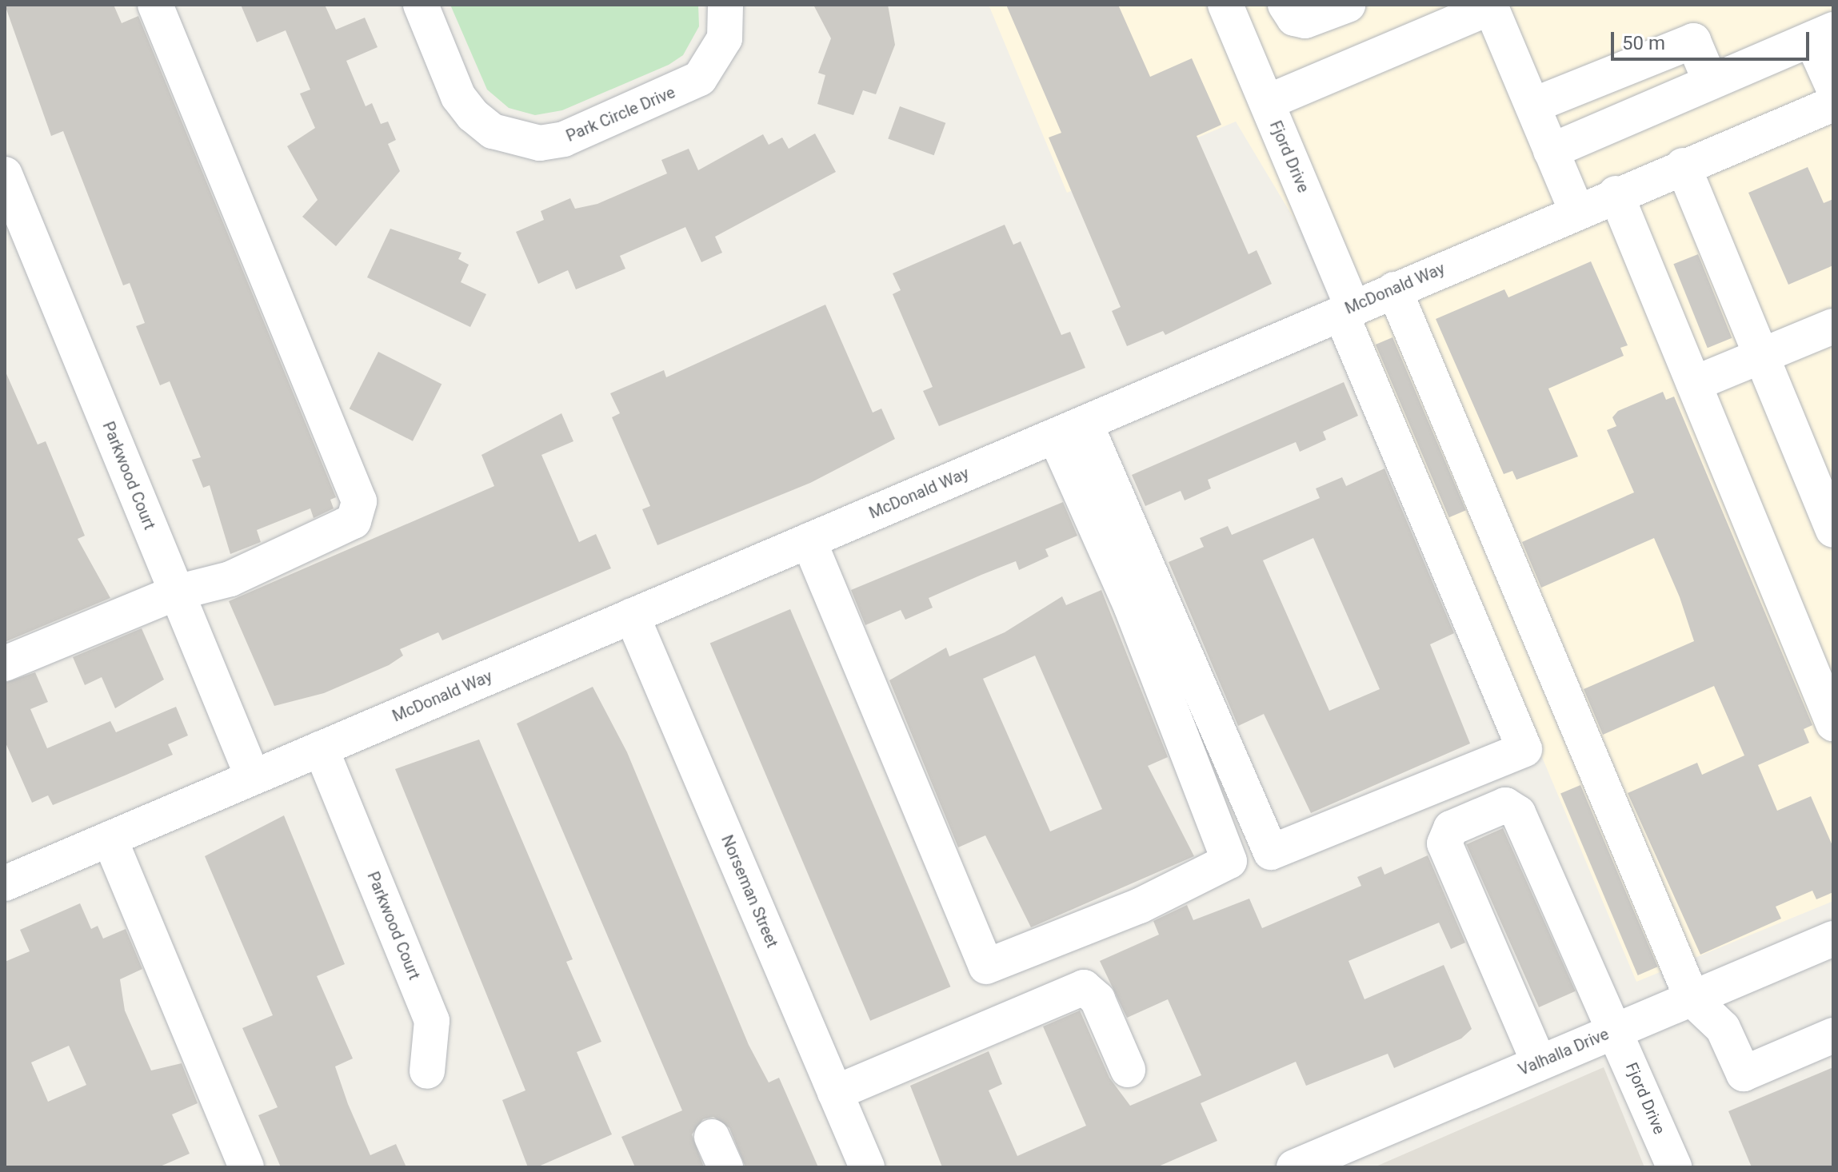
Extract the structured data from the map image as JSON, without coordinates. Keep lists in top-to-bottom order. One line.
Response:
{"streets":{"street":["Park Circle Drive","Fjord Drive","McDonald Way","Parkwood Court","Norseman Street","Valhalla Drive"]},"crossings":[["Fjord Drive","McDonald Way"],["Fjord Drive","Valhalla Drive"],["McDonald Way","Parkwood Court"],["McDonald Way","Norseman Street"]],"scale_bar":"50 m"}
